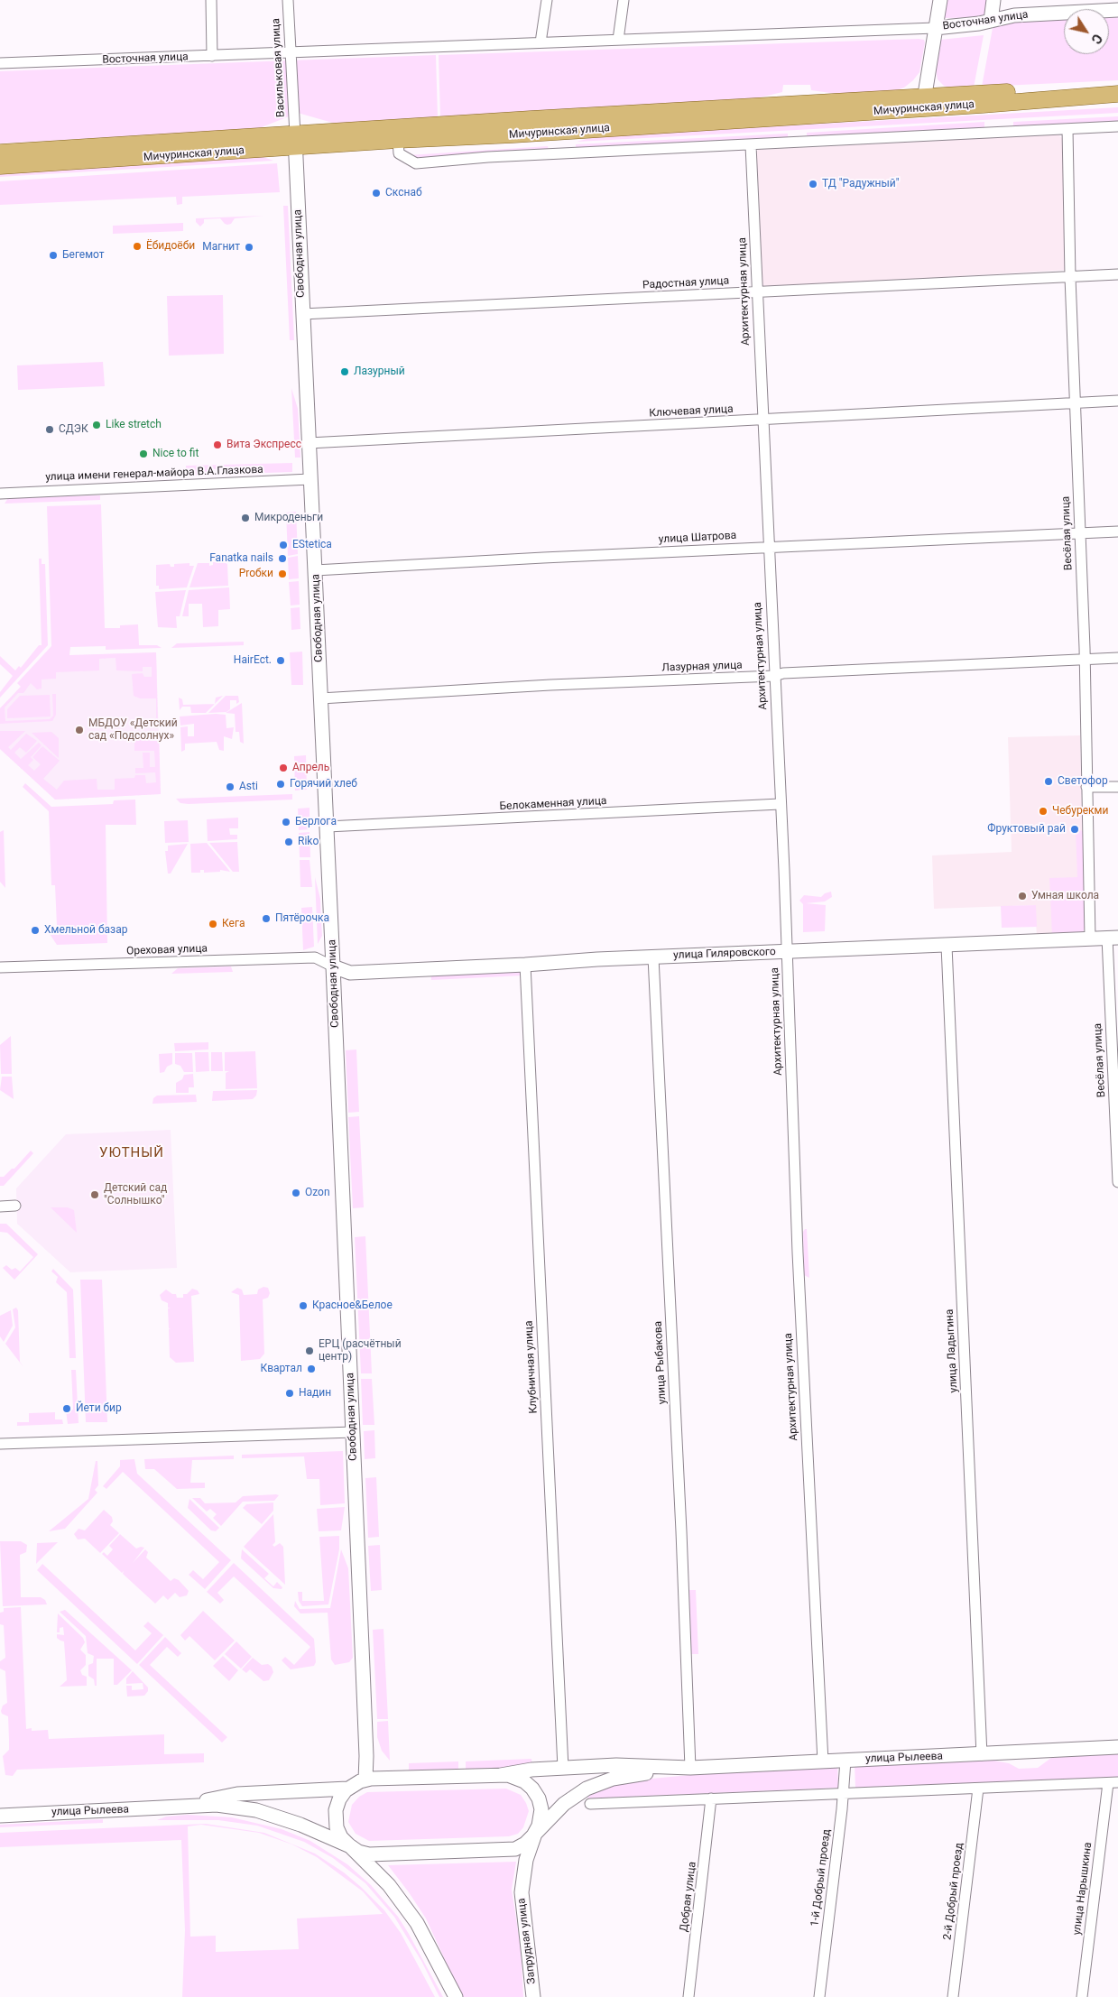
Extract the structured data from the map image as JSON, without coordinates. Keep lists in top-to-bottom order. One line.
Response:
{"streets":{"main road":["Восточная улица","Мичуринская улица","Свободная улица","улица Гиляровского","улица Рылеева","Запрудная улица"],"street":["Васильковая улица","Радостная улица","Архитектурная улица","Ключевая улица","улица имени генерал-майора В.А.Глазкова","Весёлая улица","улица Шатрова","Лазурная улица","Белокаменная улица","Ореховая улица","улица Ладыгина","улица Рыбакова","Клубничная улица","1-й Добрый проезд","улица Нарышкина","2-й Добрый проезд","Добрая улица"]},"crossings":[["Восточная улица","Васильковая улица"],["Васильковая улица","Мичуринская улица"],["Васильковая улица","Свободная улица"],["Мичуринская улица","Свободная улица"],["Свободная улица","Радостная улица"],["Свободная улица","Ключевая улица"],["Свободная улица","улица имени генерал-майора В.А.Глазкова"],["Свободная улица","улица Шатрова"],["Свободная улица","Лазурная улица"],["Свободная улица","Белокаменная улица"],["Свободная улица","Ореховая улица"],["Свободная улица","улица Гиляровского"],["Радостная улица","Архитектурная улица"],["Радостная улица","Весёлая улица"],["Архитектурная улица","Ключевая улица"],["Архитектурная улица","улица Шатрова"],["Архитектурная улица","Лазурная улица"],["Архитектурная улица","Белокаменная улица"],["Архитектурная улица","улица Гиляровского"],["Архитектурная улица","улица Рылеева"],["Ключевая улица","Весёлая улица"],["Весёлая улица","улица Шатрова"],["Весёлая улица","Лазурная улица"],["Весёлая улица","улица Гиляровского"],["Ореховая улица","улица Гиляровского"],["улица Гиляровского","улица Ладыгина"],["улица Гиляровского","улица Рыбакова"],["улица Гиляровского","Клубничная улица"],["улица Ладыгина","улица Рылеева"],["улица Рыбакова","улица Рылеева"],["Клубничная улица","улица Рылеева"],["улица Рылеева","1-й Добрый проезд"],["улица Рылеева","Запрудная улица"]],"districts":["УЮТНЫЙ"],"places":["ТД \"Радужный\"","Скснаб","Ёбидоёби","Магнит","Бегемот","Лазурный","Like stretch","СДЭК","Вита Экспресс","Nice to fit","Микроденьги","EStetica","Fanatka nails","Proбки","HairEct.","МБДОУ «Детский сад «Подсолнух»","Апрель","Светофор","Горячий хлеб","Asti","Чебурекми","Берлога","Фруктовый рай","Riko","Умная школа","Пятёрочка","Кега","Хмельной базар","Ozon","Детский сад \"Солнышко\"","Красное&Белое","ЕРЦ (расчётный центр)","Квартал","Надин","Йети бир"],"north":"bottom right"}
